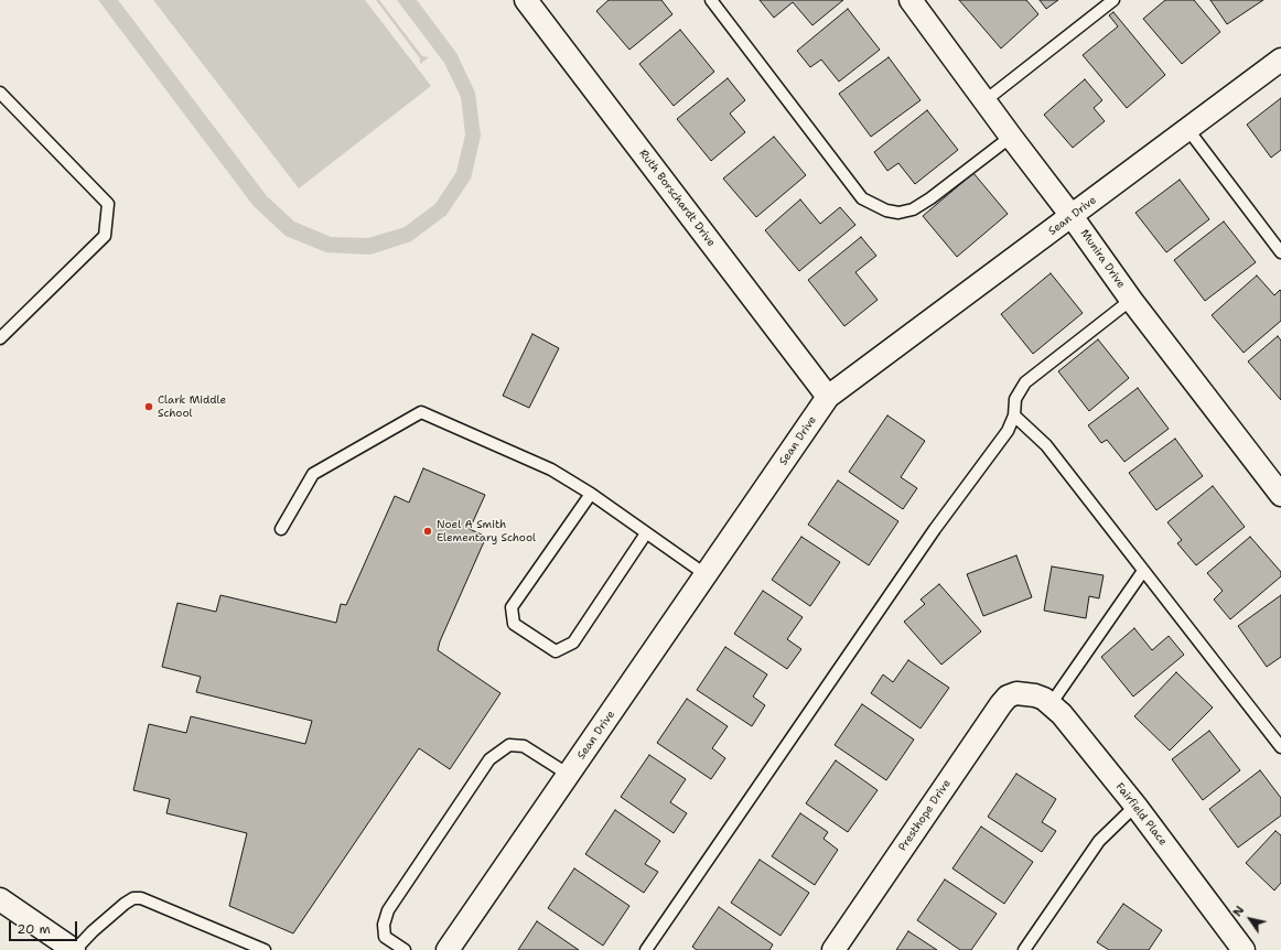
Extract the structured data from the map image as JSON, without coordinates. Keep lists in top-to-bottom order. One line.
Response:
{"streets":{"street":["Ruth Borschardt Drive","Sean Drive","Munira Drive","Fairfield Place","Presthope Drive"]},"crossings":[["Ruth Borschardt Drive","Sean Drive"],["Sean Drive","Munira Drive"],["Fairfield Place","Presthope Drive"]],"places":["Clark Middle School","Noel A Smith Elementary School"],"scale_bar":"20 m","north":"top left"}
